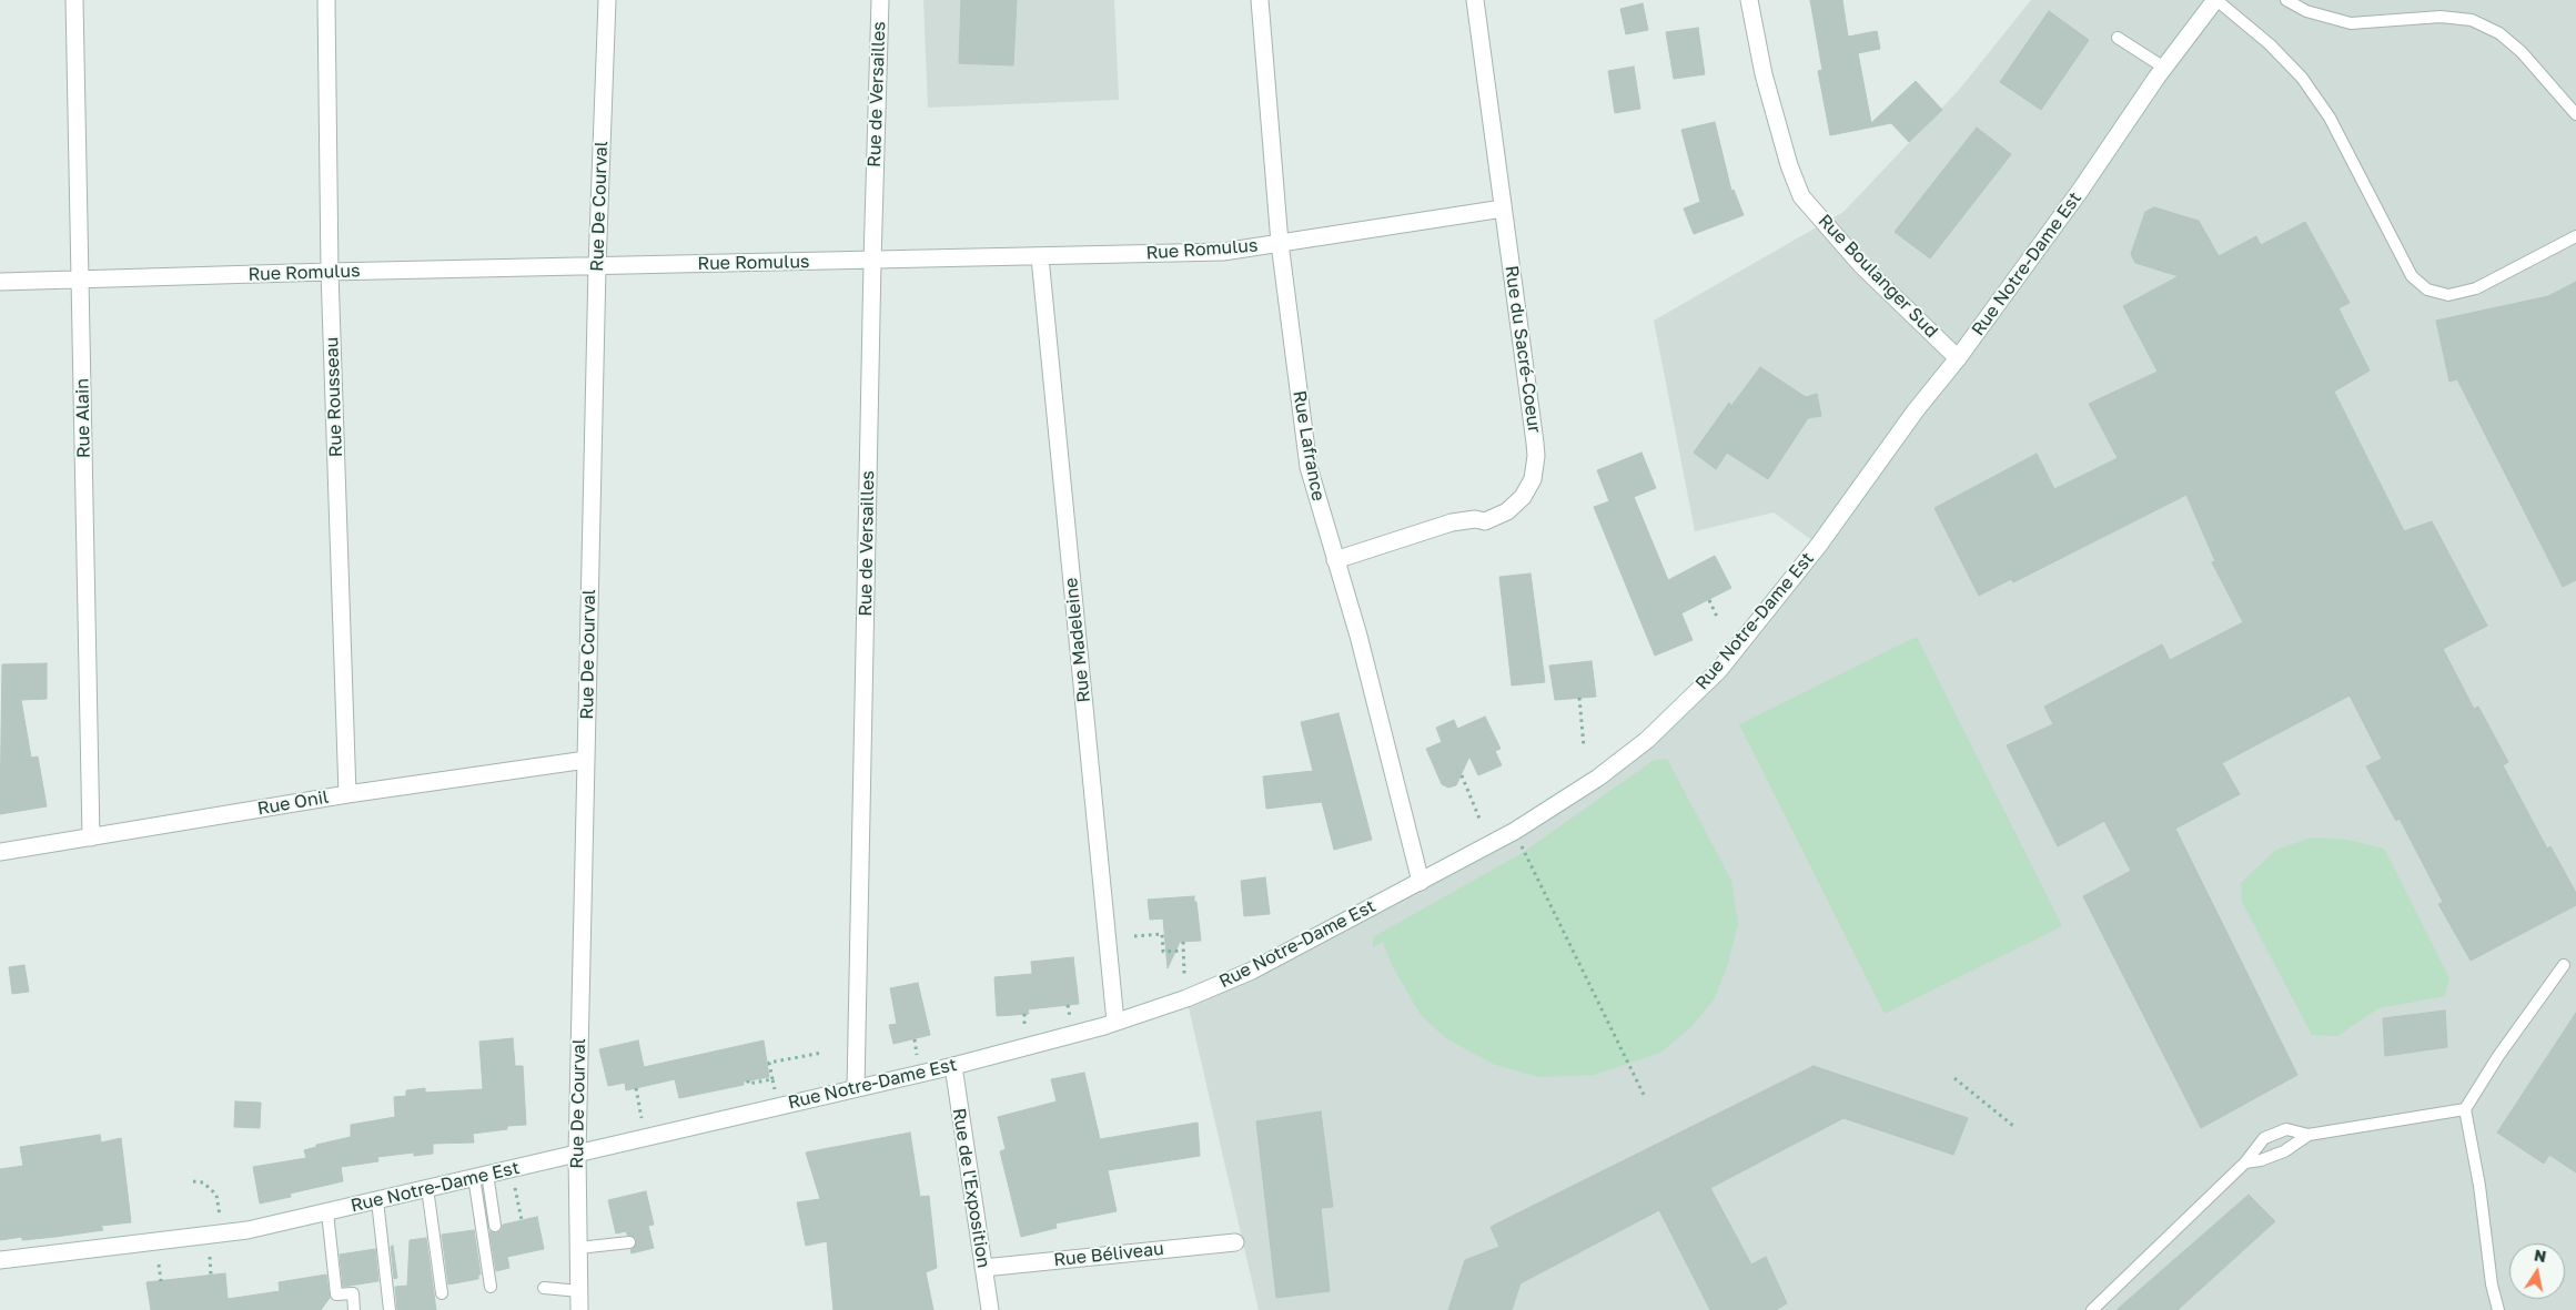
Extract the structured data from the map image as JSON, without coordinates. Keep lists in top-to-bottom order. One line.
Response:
{"streets":{"street":["Rue de Versailles","Rue De Courval","Rue Romulus","Rue Notre-Dame Est","Rue Boulanger Sud","Rue du Sacré-Coeur","Rue Rousseau","Rue Alain","Rue Lafrance","Rue Madeleine","Rue Onil","Rue de l'Exposition","Rue Béliveau"]},"crossings":[["Rue de Versailles","Rue Romulus"],["Rue de Versailles","Rue Notre-Dame Est"],["Rue De Courval","Rue Romulus"],["Rue De Courval","Rue Notre-Dame Est"],["Rue De Courval","Rue Onil"],["Rue Romulus","Rue du Sacré-Coeur"],["Rue Romulus","Rue Rousseau"],["Rue Romulus","Rue Alain"],["Rue Romulus","Rue Lafrance"],["Rue Romulus","Rue Madeleine"],["Rue Notre-Dame Est","Rue Boulanger Sud"],["Rue Notre-Dame Est","Rue Lafrance"],["Rue Notre-Dame Est","Rue Madeleine"],["Rue Notre-Dame Est","Rue de l'Exposition"],["Rue du Sacré-Coeur","Rue Lafrance"],["Rue Rousseau","Rue Onil"],["Rue Alain","Rue Onil"],["Rue de l'Exposition","Rue Béliveau"]],"north":"top"}
